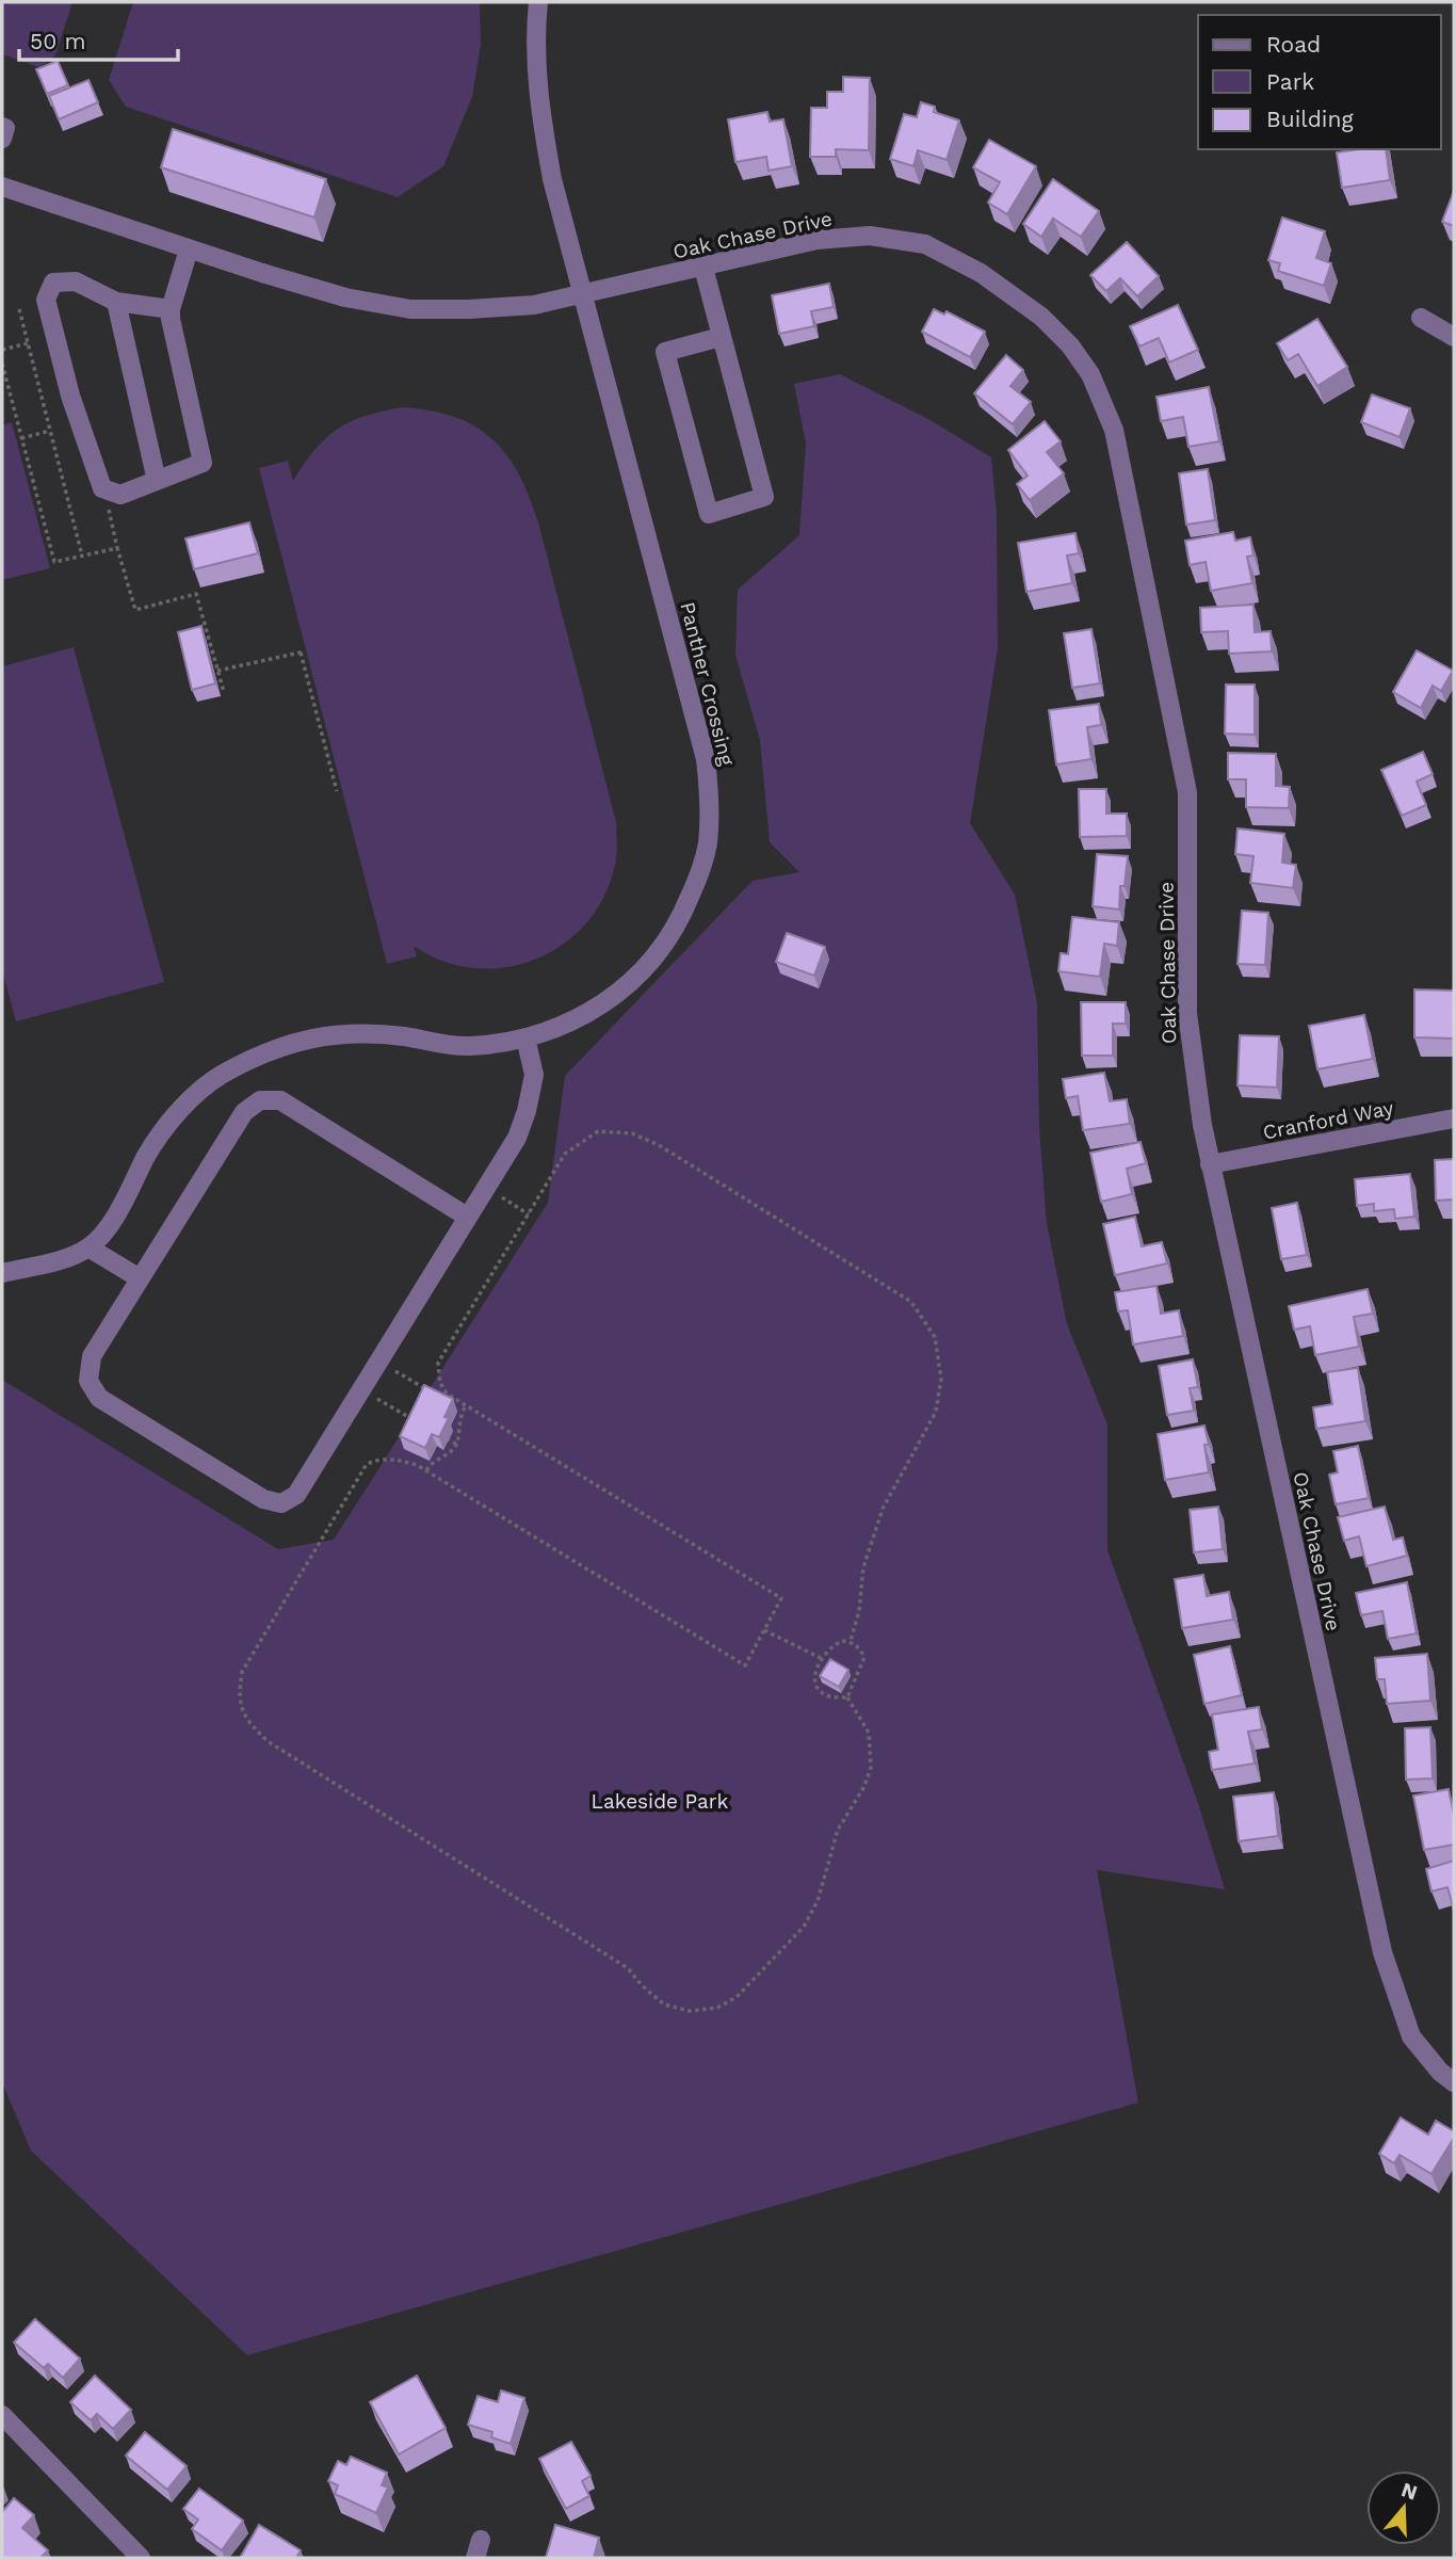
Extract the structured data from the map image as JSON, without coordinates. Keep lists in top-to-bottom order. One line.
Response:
{"streets":{"street":["Oak Chase Drive","Panther Crossing","Cranford Way"]},"crossings":[["Oak Chase Drive","Panther Crossing"],["Oak Chase Drive","Cranford Way"]],"parks":["Lakeside Park"],"legend":["Road","Park","Building"],"scale_bar":"50 m","north":"top"}
